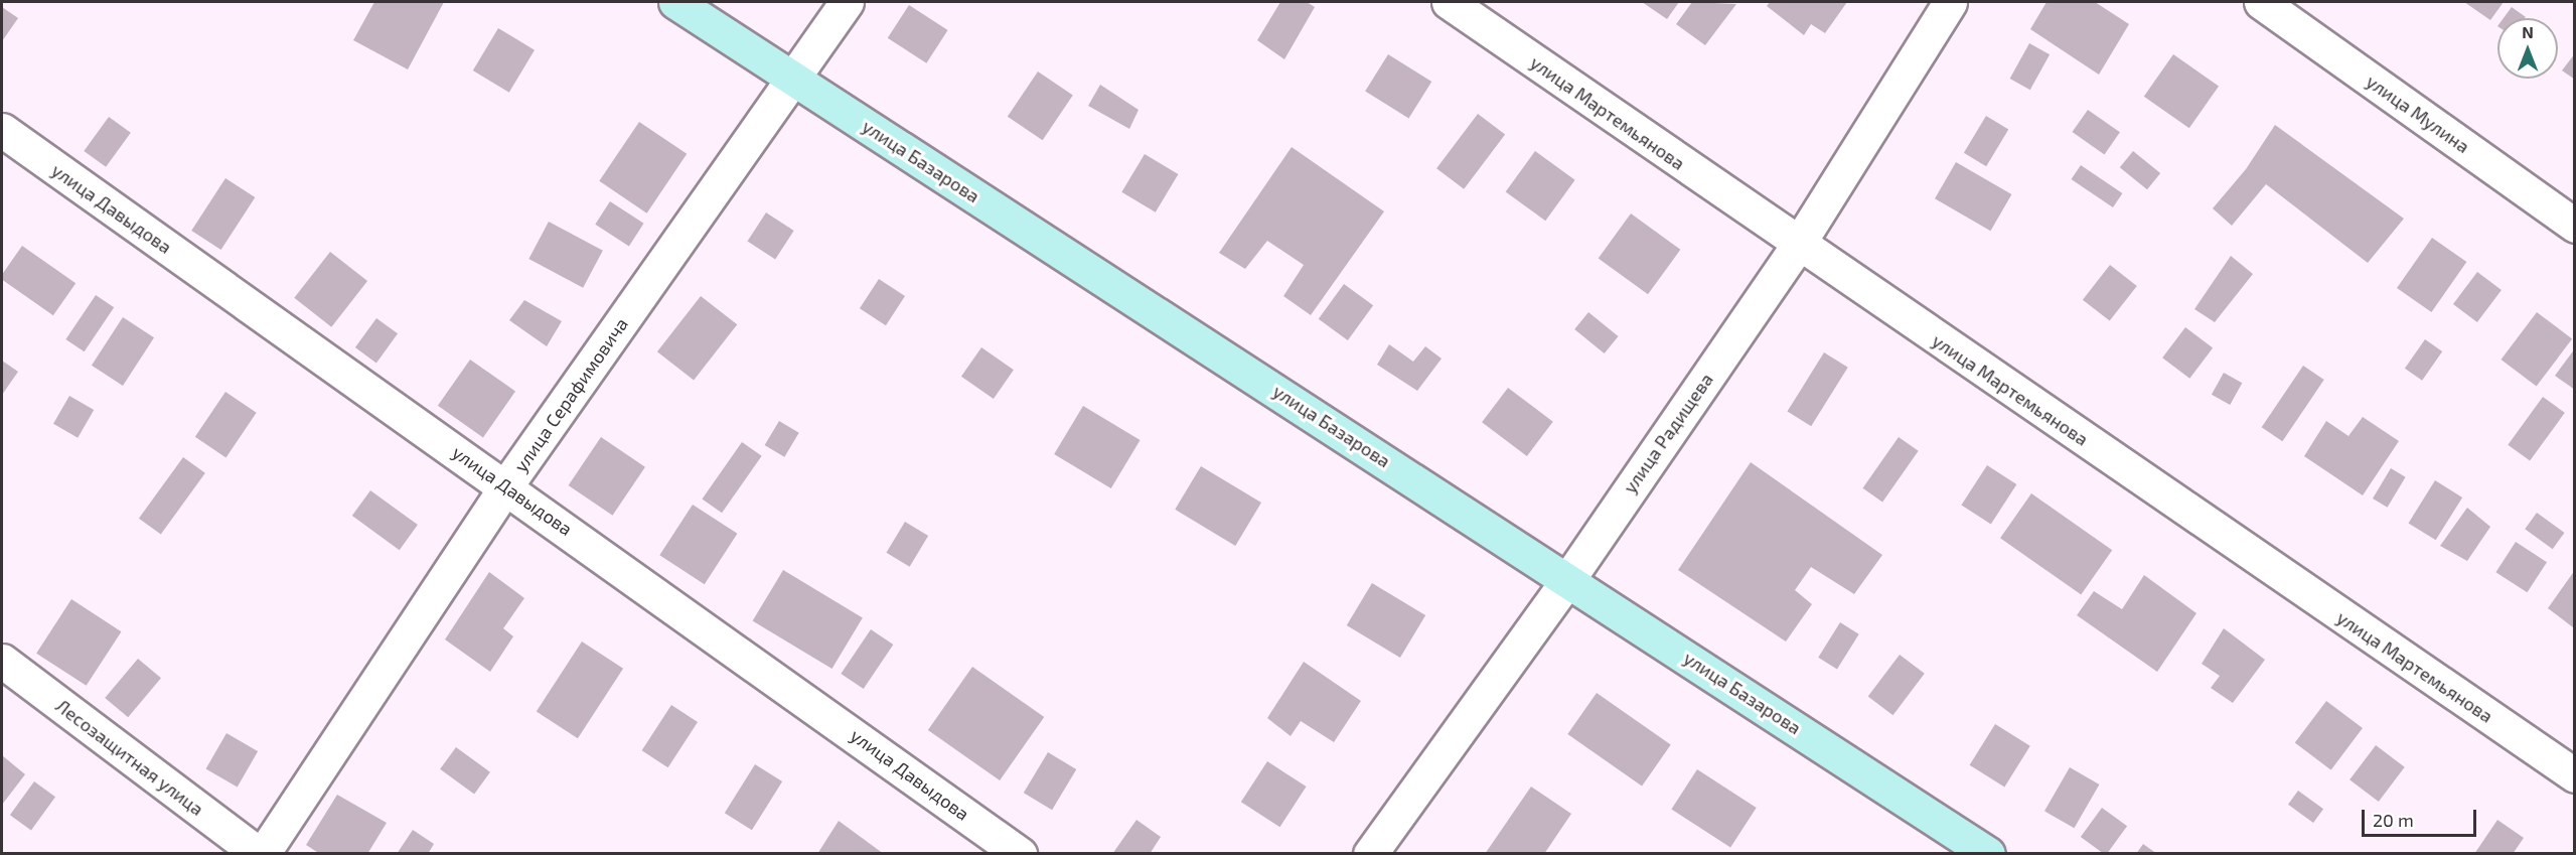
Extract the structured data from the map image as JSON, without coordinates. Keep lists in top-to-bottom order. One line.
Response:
{"streets":{"main road":["улица Базарова"],"street":["улица Мартемьянова","улица Мулина","улица Давыдова","улица Серафимовича","улица Радищева","Лесозащитная улица"]},"crossings":[["улица Мартемьянова","улица Радищева"],["улица Базарова","улица Серафимовича"],["улица Базарова","улица Радищева"],["улица Давыдова","улица Серафимовича"],["улица Серафимовича","Лесозащитная улица"]],"scale_bar":"20 m","north":"top"}
